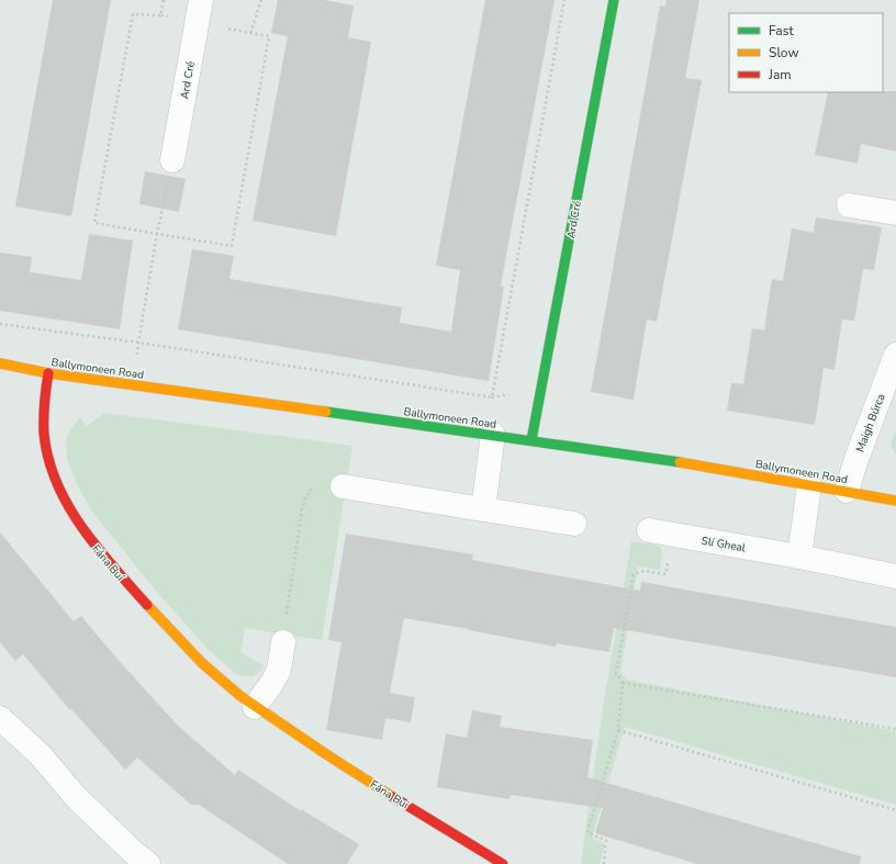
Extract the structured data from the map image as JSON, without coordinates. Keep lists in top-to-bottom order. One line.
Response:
{"streets":{"street":["Ard Cré","Ballymoneen Road","Maigh Búrca","Slí Gheal","Fána Buí"]},"crossings":[["Ard Cré","Ballymoneen Road"],["Ballymoneen Road","Maigh Búrca"],["Ballymoneen Road","Fána Buí"]],"legend":["Fast","Slow","Jam"]}
